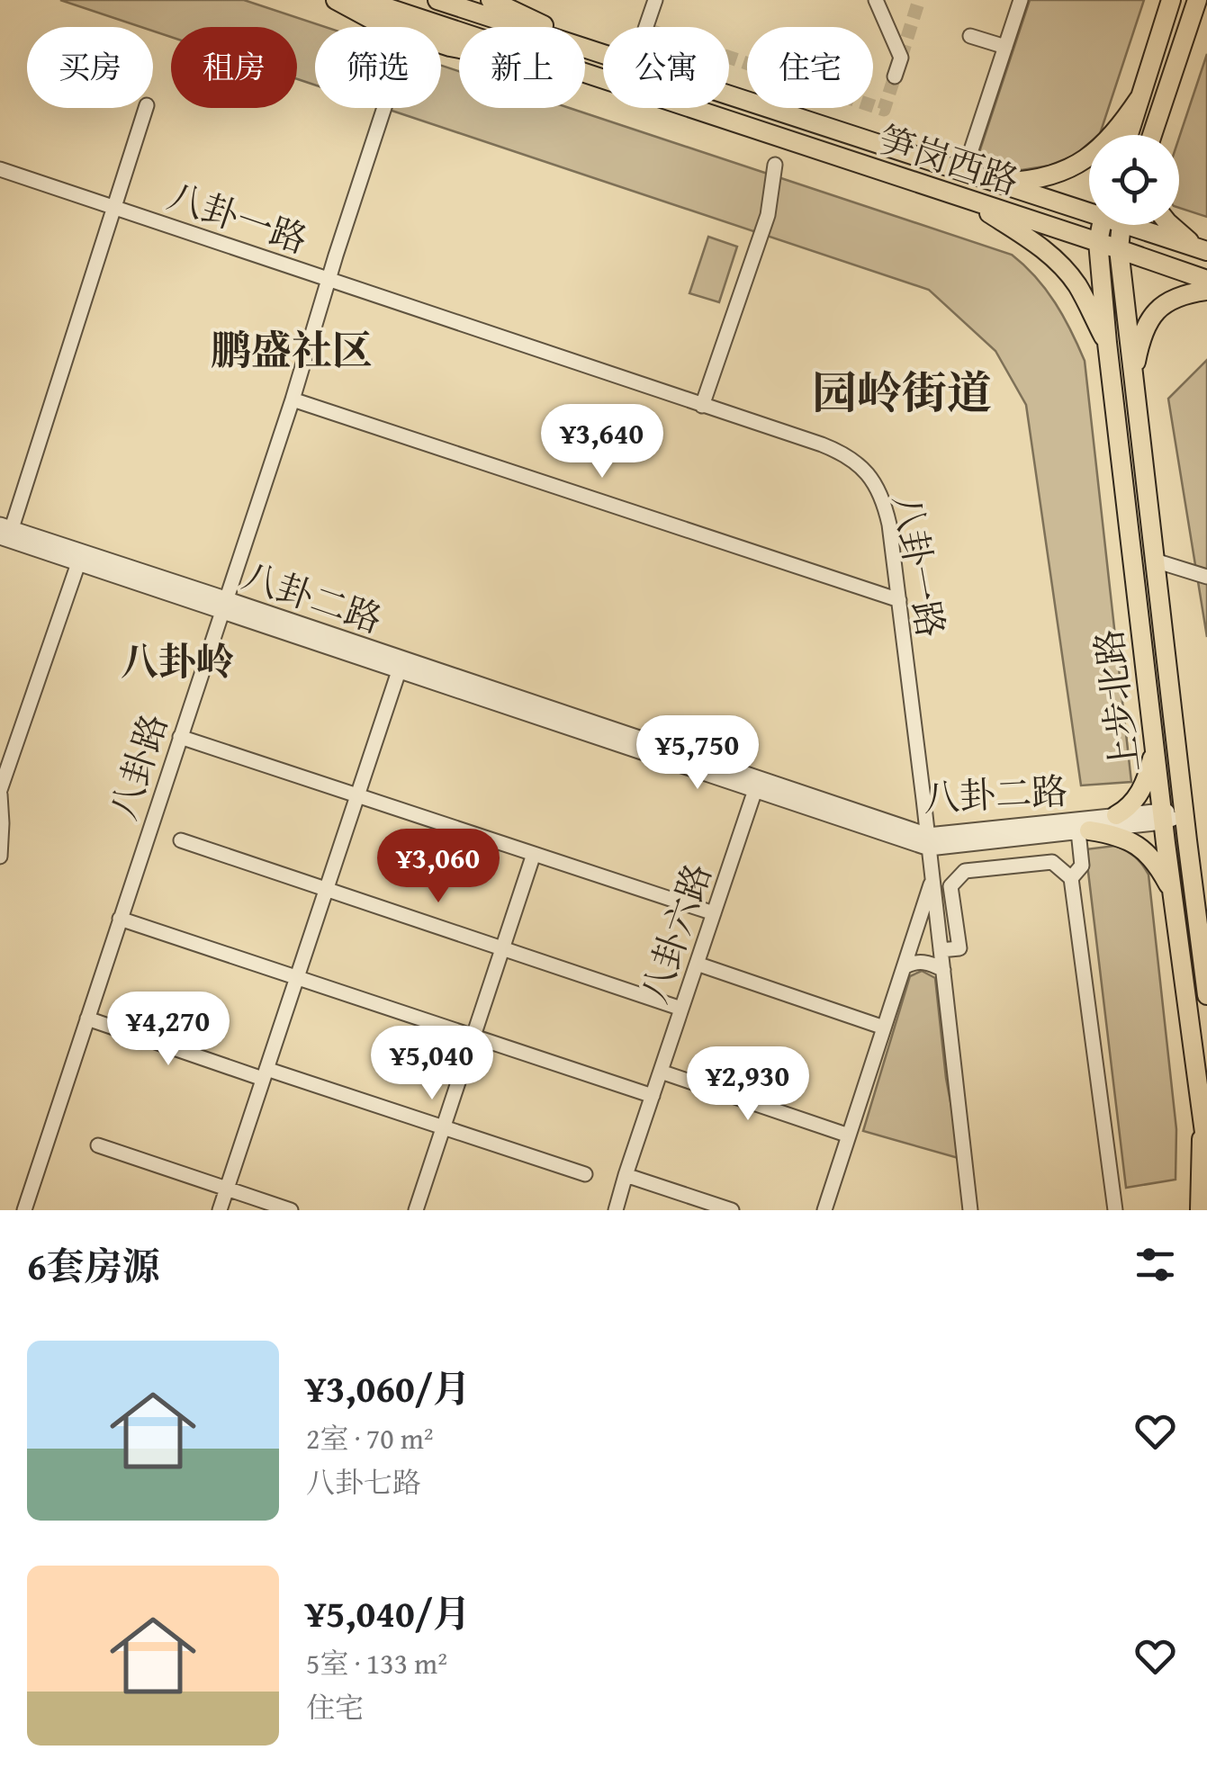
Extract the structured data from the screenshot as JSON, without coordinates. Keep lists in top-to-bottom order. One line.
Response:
{"streets":{"main road":["笋岗西路","上步北路"],"street":["八卦一路","八卦二路","八卦路","八卦六路"]},"crossings":[["笋岗西路","上步北路"],["八卦一路","八卦二路"],["八卦一路","八卦路"],["八卦二路","上步北路"],["八卦二路","八卦路"],["八卦二路","八卦六路"]],"districts":["鹏盛社区","园岭街道","八卦岭"],"page":{"chip":["买房","租房","筛选","新上","公寓","住宅"],"price":["¥3,640","¥5,750","¥3,060","¥4,270","¥5,040","¥2,930"],"heading":"6套房源","list":[{"name":"¥3,060/月","note":"2室 · 70 m² · 八卦七路"},{"name":"¥5,040/月","note":"5室 · 133 m² · 住宅"}]}}
